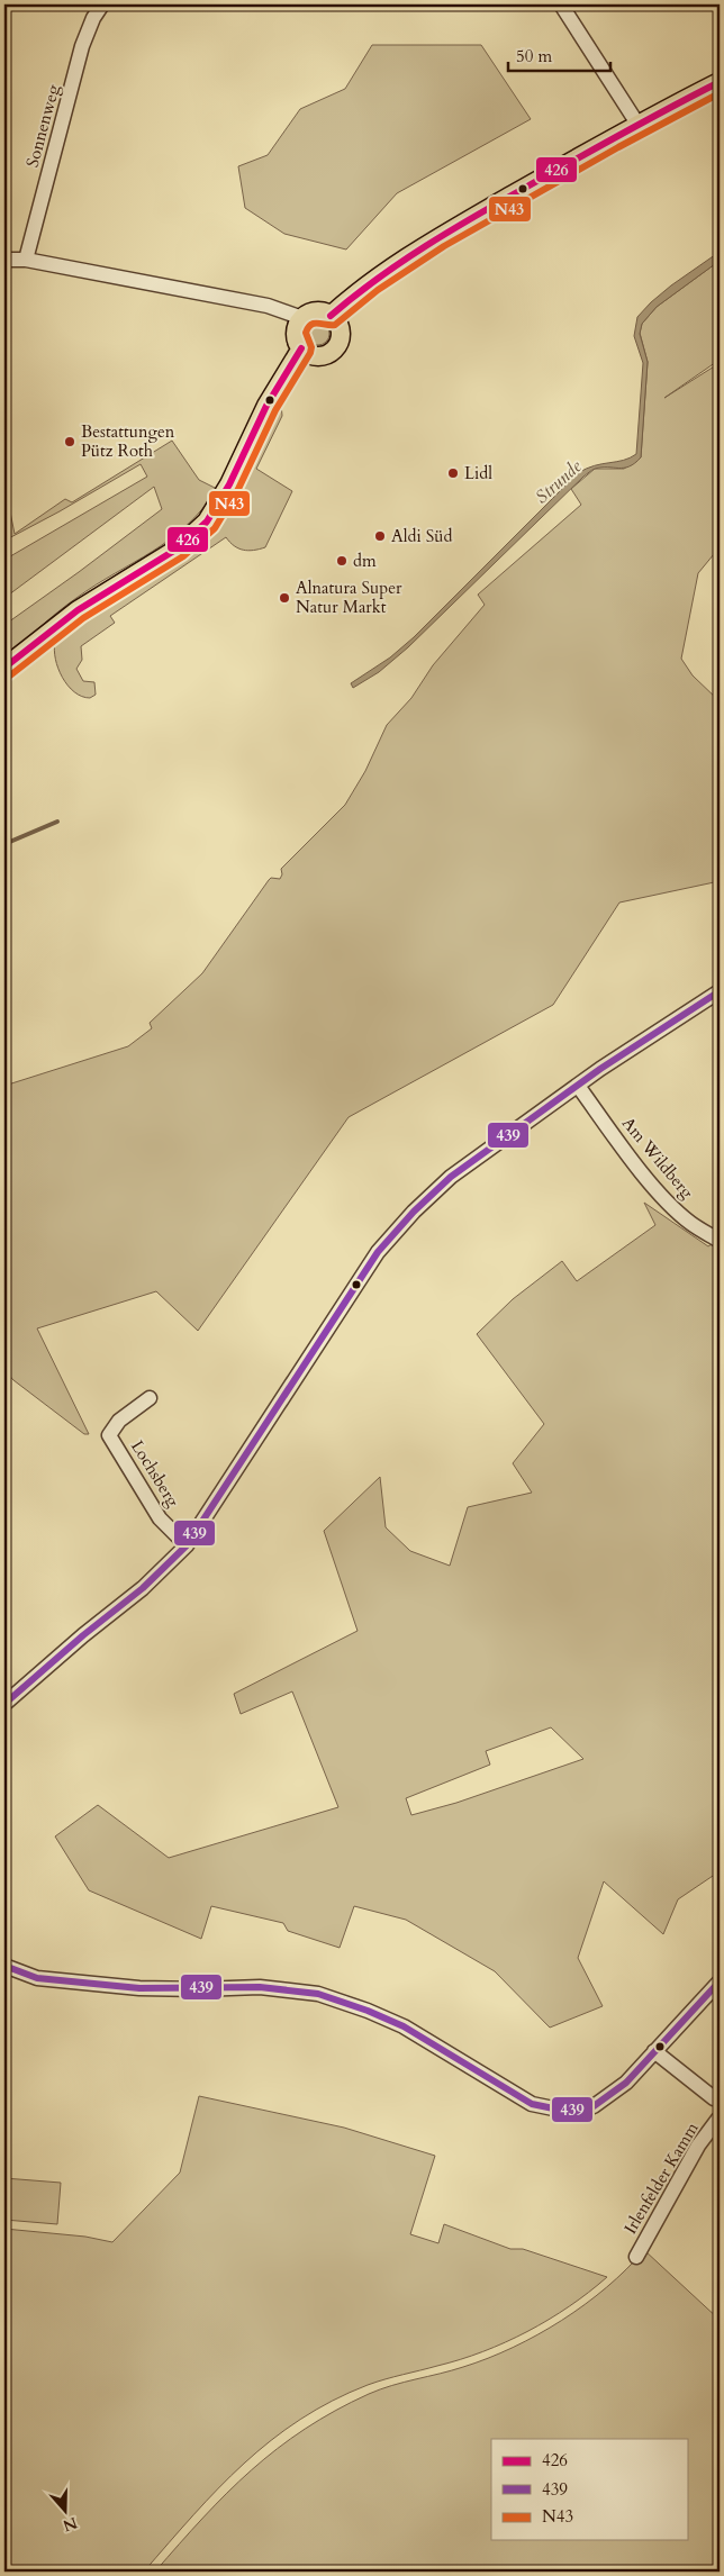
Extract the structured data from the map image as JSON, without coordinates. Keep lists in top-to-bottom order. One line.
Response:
{"streets":{"street":["Sonnenweg","Am Wildberg","Lochsberg","Irlenfelder Kamm"]},"water":["Strunde"],"places":["Bestattungen Pütz Roth","Lidl","Aldi Süd","dm","Alnatura Super Natur Markt"],"lines":["transit line 426","transit line N43","transit line 439"],"legend":["426","439","N43"],"scale_bar":"50 m","north":"bottom"}
